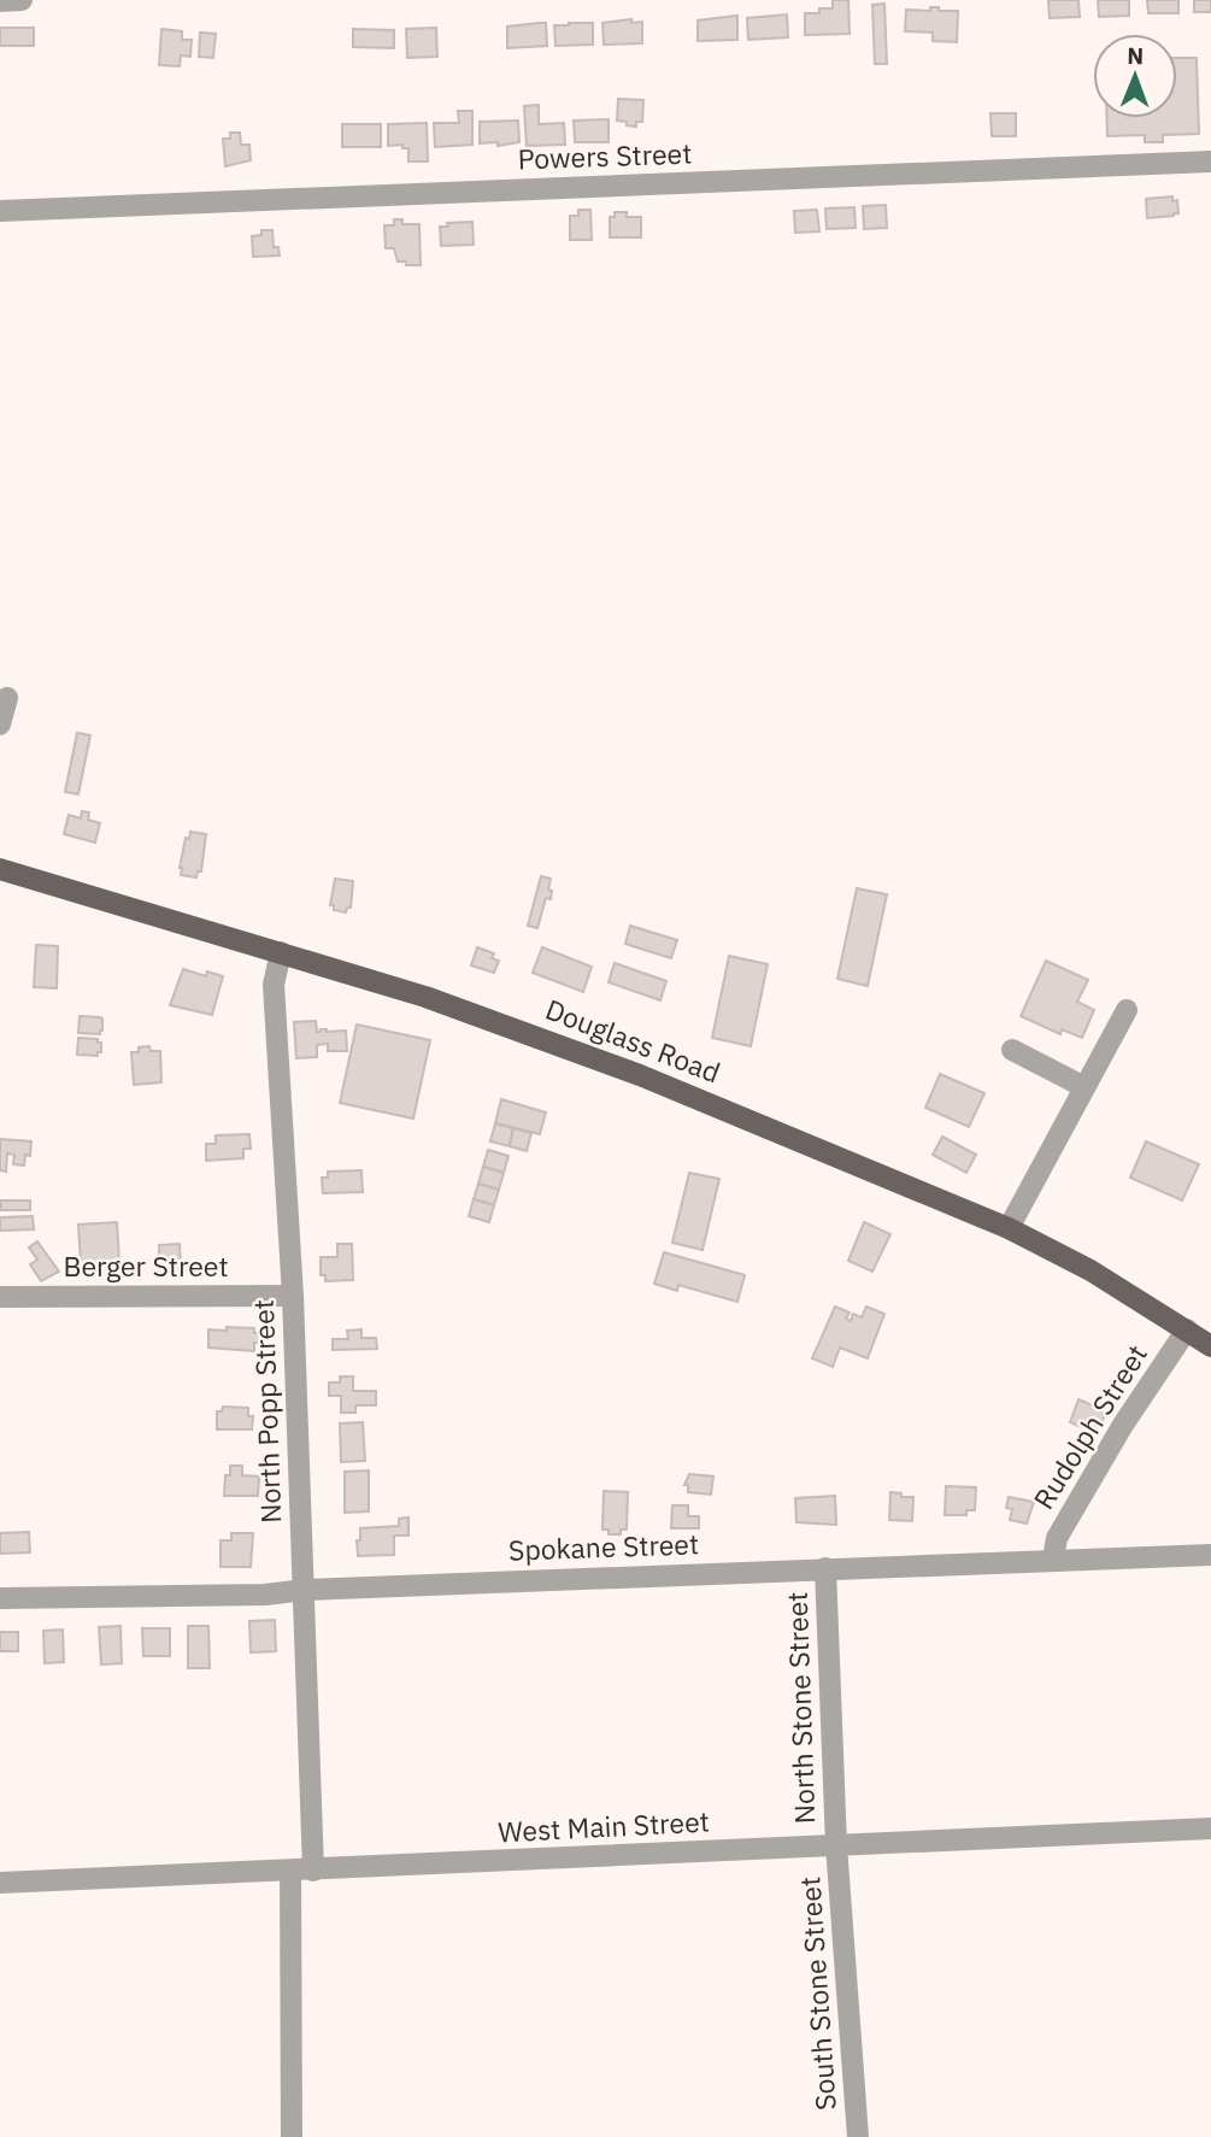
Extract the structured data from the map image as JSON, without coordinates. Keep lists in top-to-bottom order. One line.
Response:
{"streets":{"main road":["Douglass Road"],"street":["Powers Street","Berger Street","North Popp Street","Rudolph Street","Spokane Street","North Stone Street","West Main Street","South Stone Street"]},"crossings":[["Douglass Road","North Popp Street"],["Douglass Road","Rudolph Street"],["Berger Street","North Popp Street"],["North Popp Street","Spokane Street"],["North Popp Street","West Main Street"],["Rudolph Street","Spokane Street"],["Spokane Street","North Stone Street"],["North Stone Street","West Main Street"],["North Stone Street","South Stone Street"],["West Main Street","South Stone Street"]],"north":"top"}
